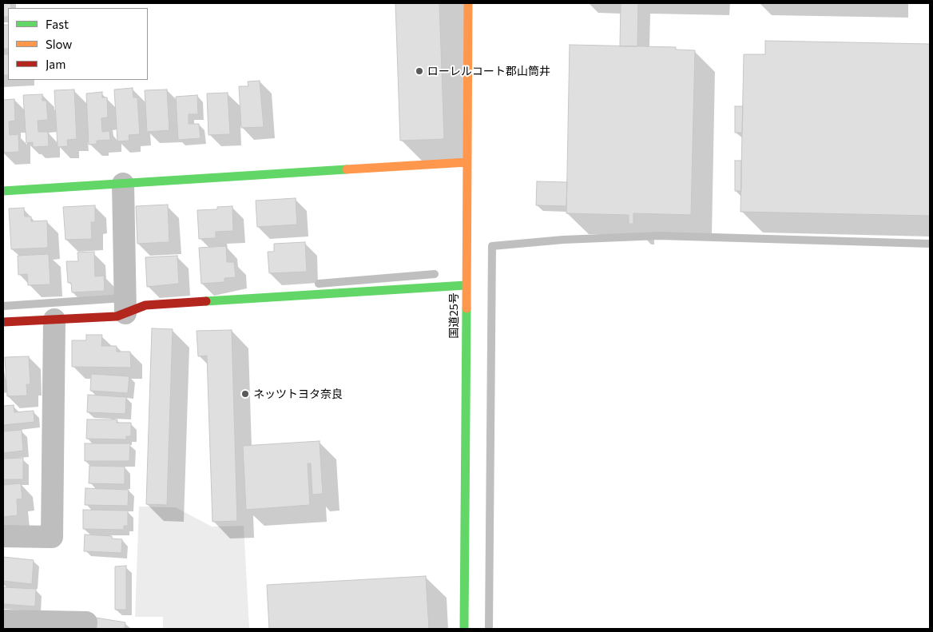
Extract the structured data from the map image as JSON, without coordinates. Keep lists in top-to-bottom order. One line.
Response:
{"streets":{"main road":["国道25号"]},"places":["ローレルコート郡山筒井","ネッツトヨタ奈良"],"legend":["Fast","Slow","Jam"]}
